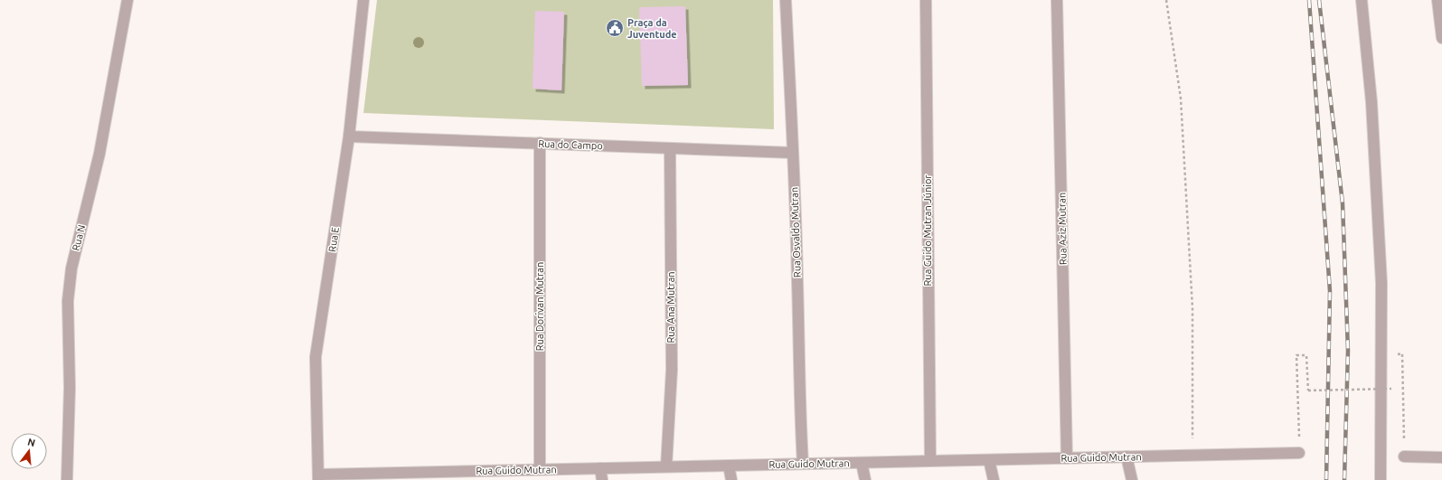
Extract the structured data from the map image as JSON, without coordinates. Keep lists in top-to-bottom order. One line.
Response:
{"streets":{"street":["Rua do Campo","Rua Aziz Mutran","Rua Guido Mutran Júnior","Rua Osvaldo Mutran","Rua N","Rua E","Rua Dorivan Mutran","Rua Ana Mutran","Rua Guido Mutran"]},"crossings":[["Rua do Campo","Rua Osvaldo Mutran"],["Rua do Campo","Rua E"],["Rua do Campo","Rua Dorivan Mutran"],["Rua do Campo","Rua Ana Mutran"],["Rua Aziz Mutran","Rua Guido Mutran"],["Rua Guido Mutran Júnior","Rua Guido Mutran"],["Rua Osvaldo Mutran","Rua Guido Mutran"],["Rua E","Rua Guido Mutran"],["Rua Dorivan Mutran","Rua Guido Mutran"],["Rua Ana Mutran","Rua Guido Mutran"]],"places":{"public building":["Praça da Juventude"]},"north":"top"}
